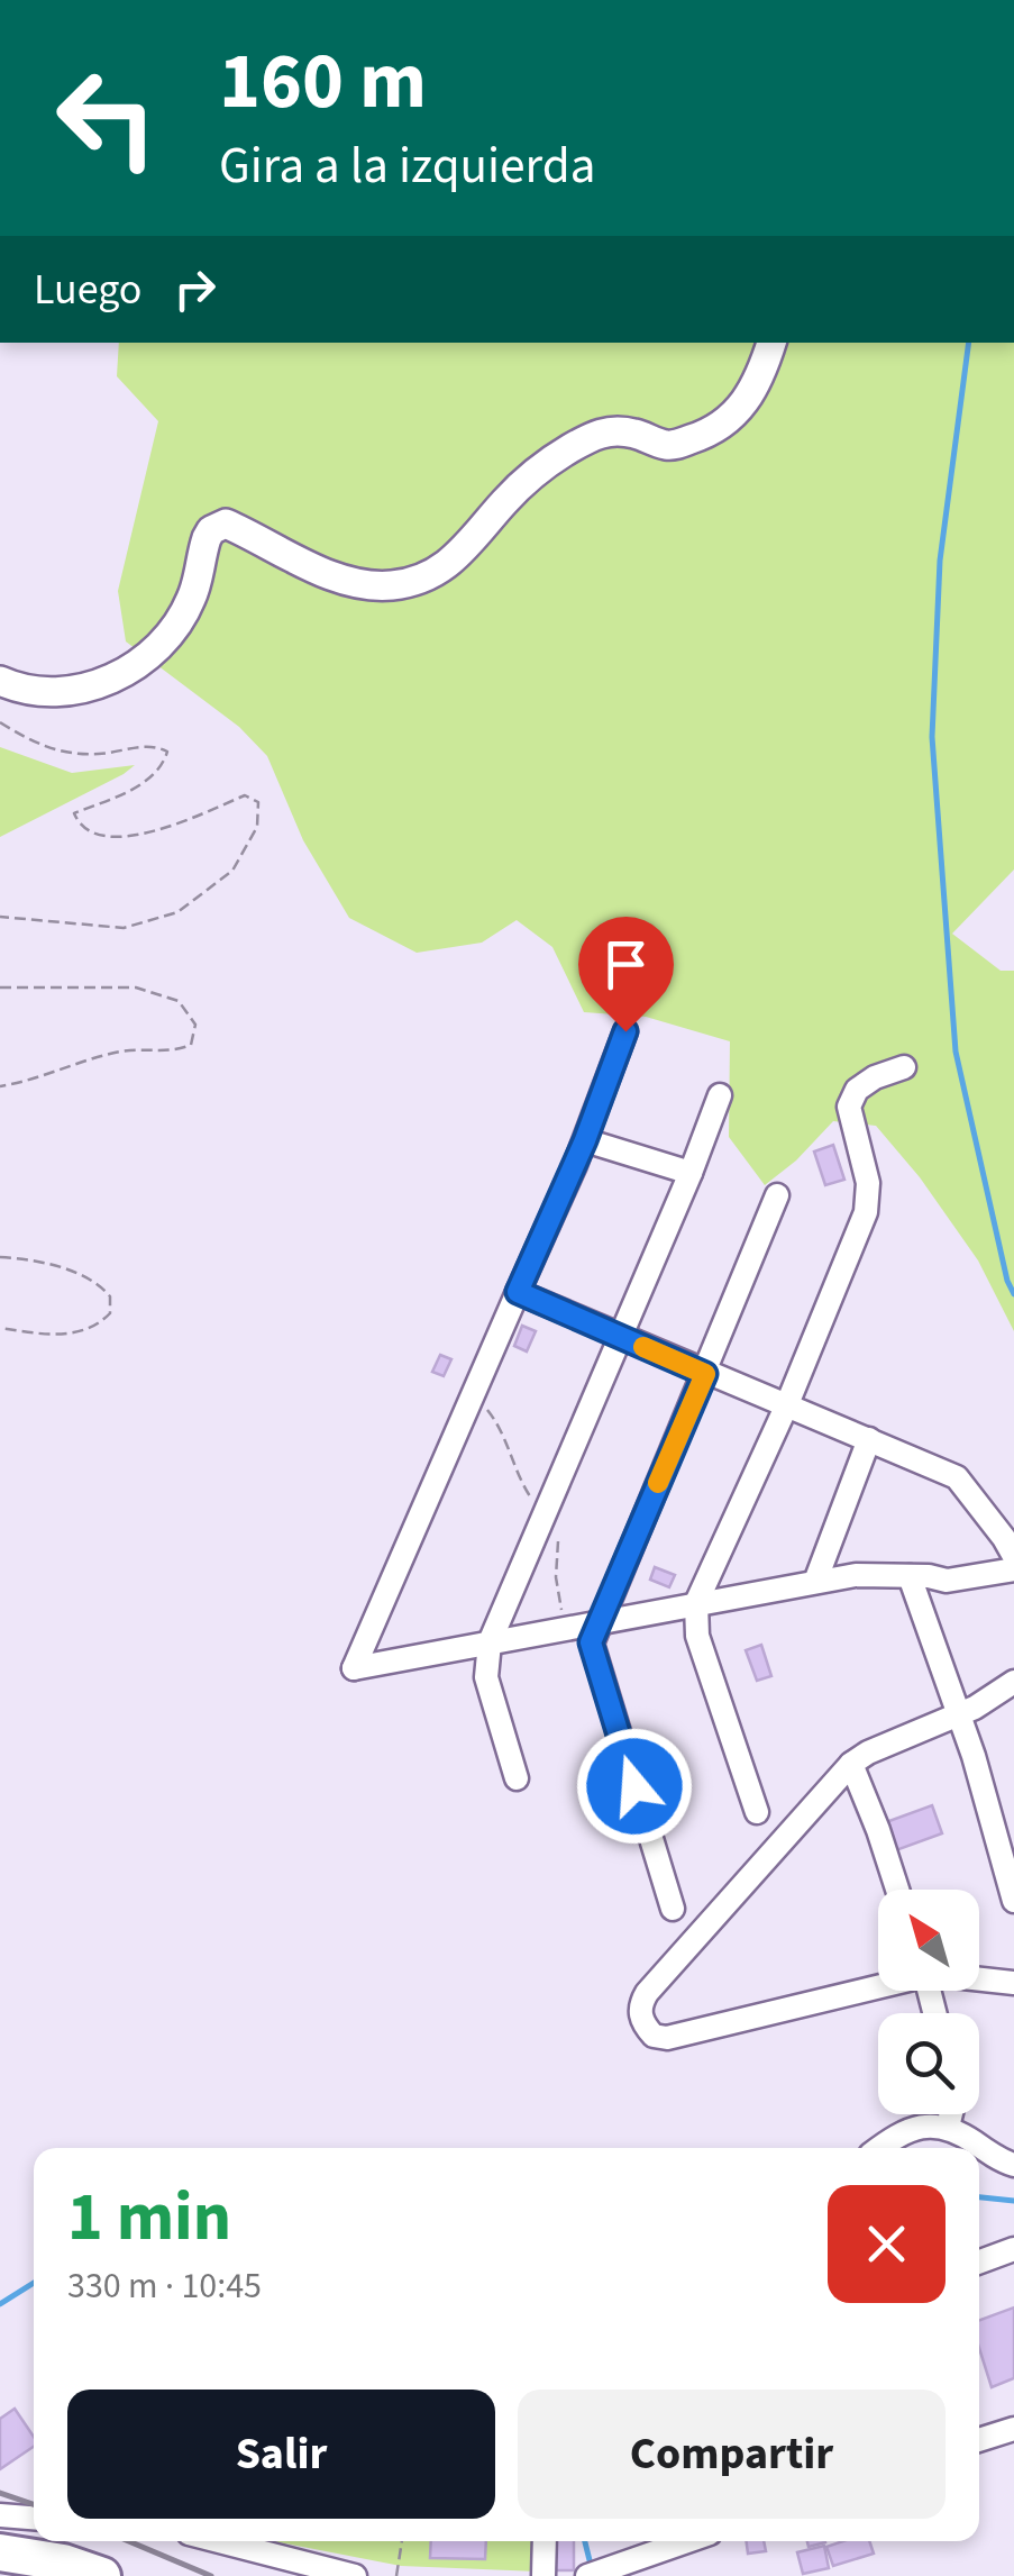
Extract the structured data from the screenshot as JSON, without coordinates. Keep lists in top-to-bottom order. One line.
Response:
{"north":"top left","page":{"turn":["160 m","Gira a la izquierda"],"then":"Luego","heading":["1 min","330 m · 10:45"],"buttons":["Salir","Compartir"]}}
